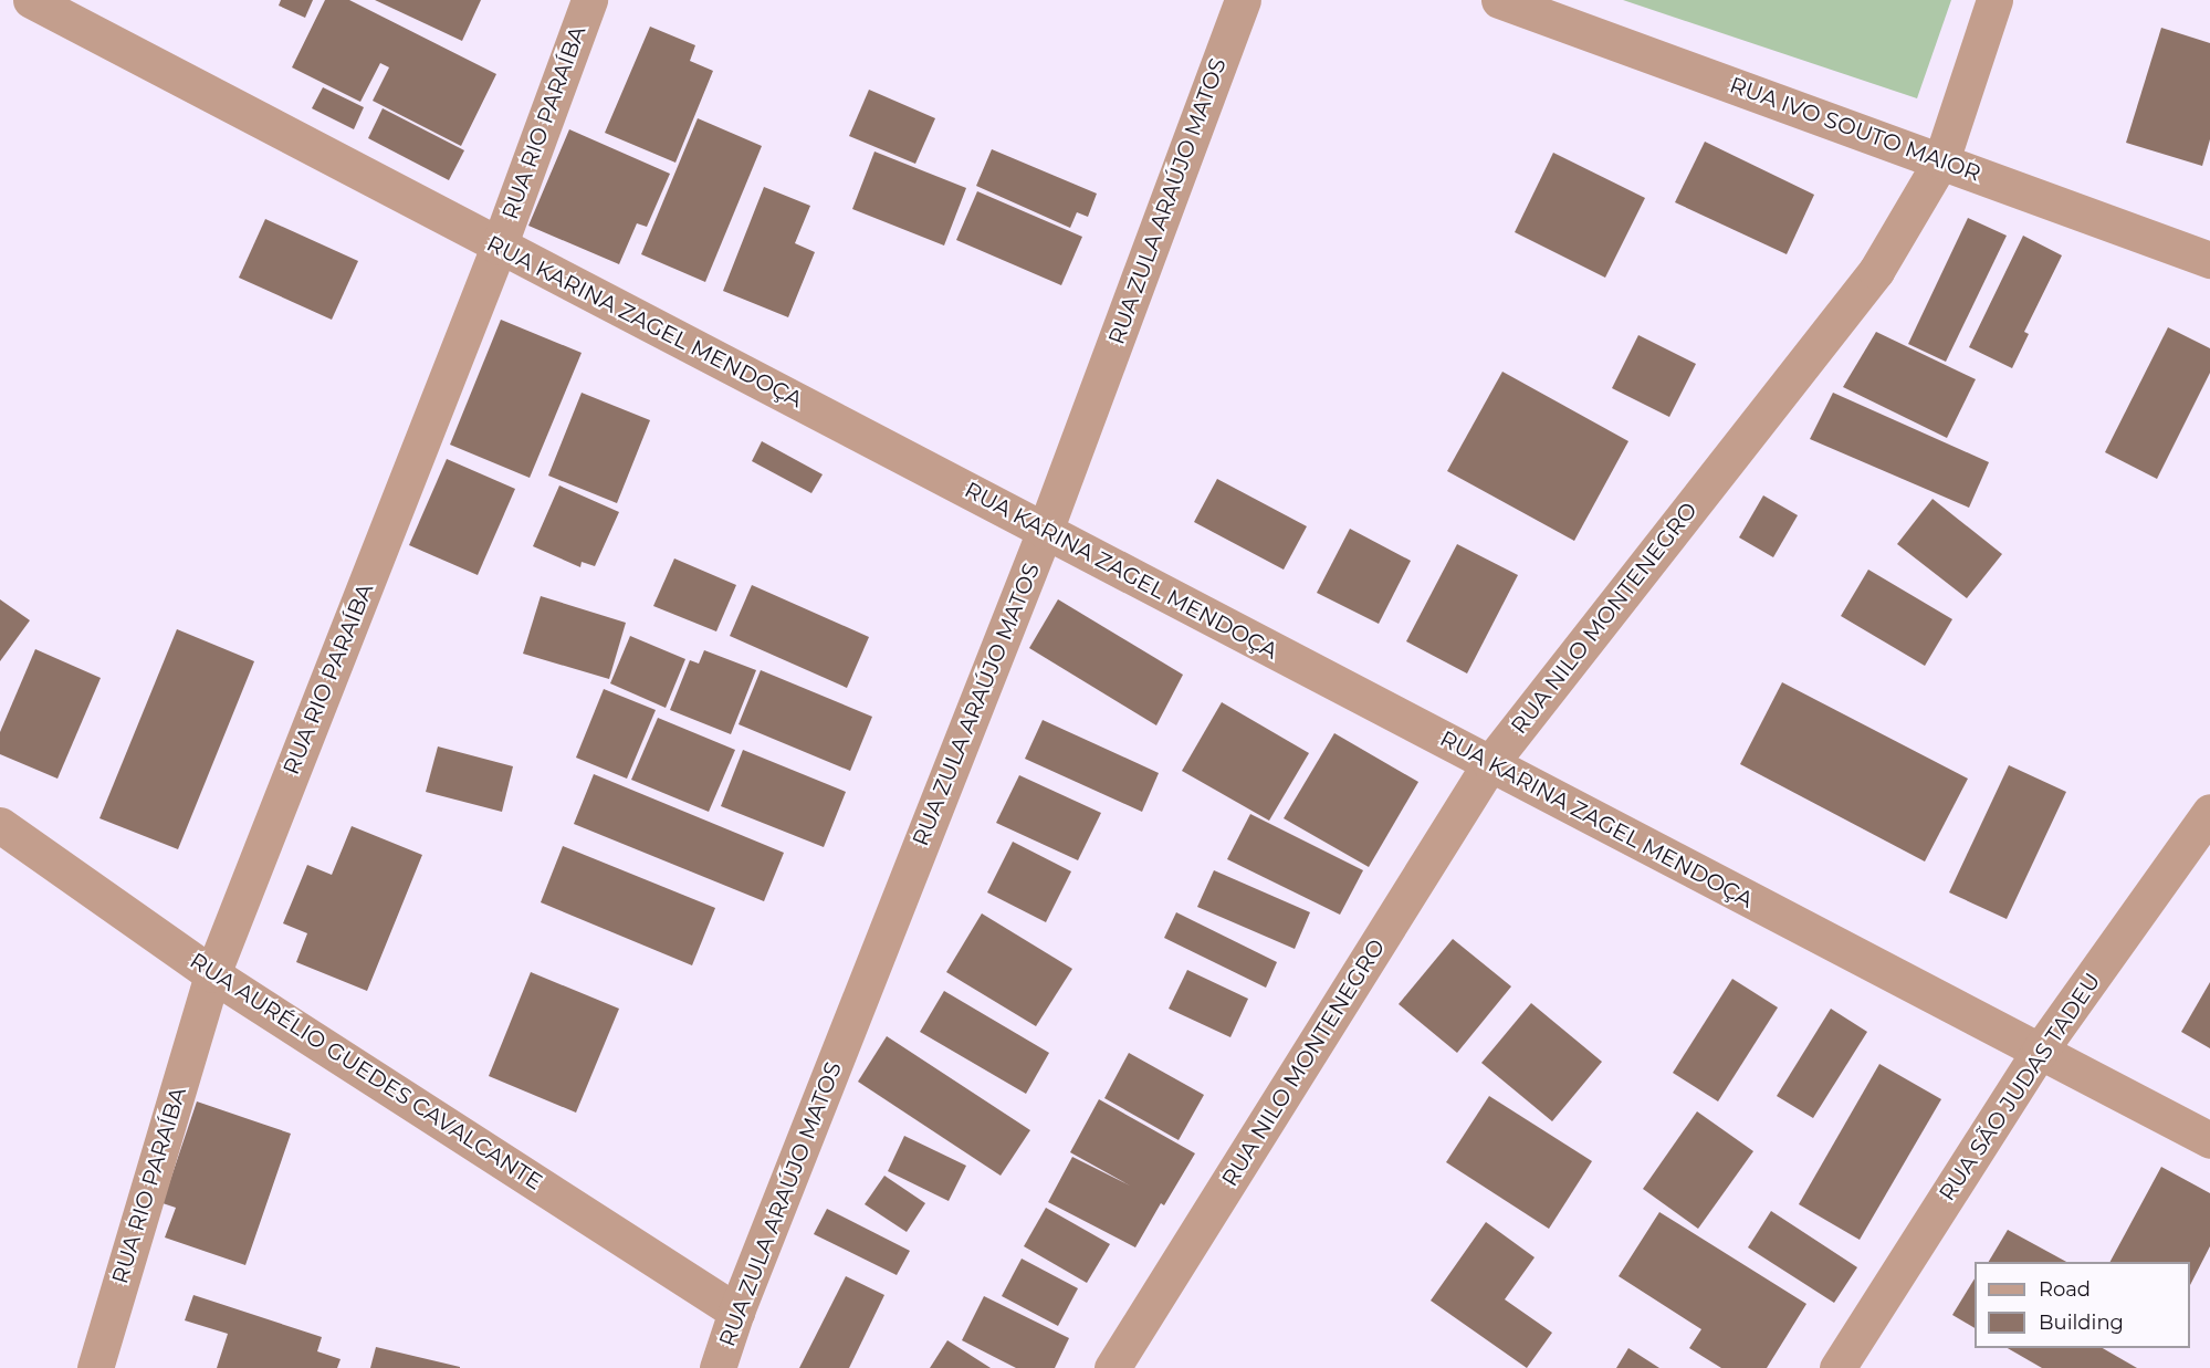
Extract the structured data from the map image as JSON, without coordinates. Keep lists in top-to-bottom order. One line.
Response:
{"streets":{"street":["RUA RIO PARAÍBA","RUA IVO SOUTO MAIOR","RUA ZULA ARAÚJO MATOS","RUA KARINA ZAGEL MENDOÇA","RUA NILO MONTENEGRO","RUA AURÉLIO GUEDES CAVALCANTE","RUA SÃO JUDAS TADEU"]},"crossings":[["RUA RIO PARAÍBA","RUA KARINA ZAGEL MENDOÇA"],["RUA RIO PARAÍBA","RUA AURÉLIO GUEDES CAVALCANTE"],["RUA IVO SOUTO MAIOR","RUA NILO MONTENEGRO"],["RUA ZULA ARAÚJO MATOS","RUA KARINA ZAGEL MENDOÇA"],["RUA ZULA ARAÚJO MATOS","RUA AURÉLIO GUEDES CAVALCANTE"],["RUA KARINA ZAGEL MENDOÇA","RUA NILO MONTENEGRO"],["RUA KARINA ZAGEL MENDOÇA","RUA SÃO JUDAS TADEU"]],"legend":["Road","Building"]}
